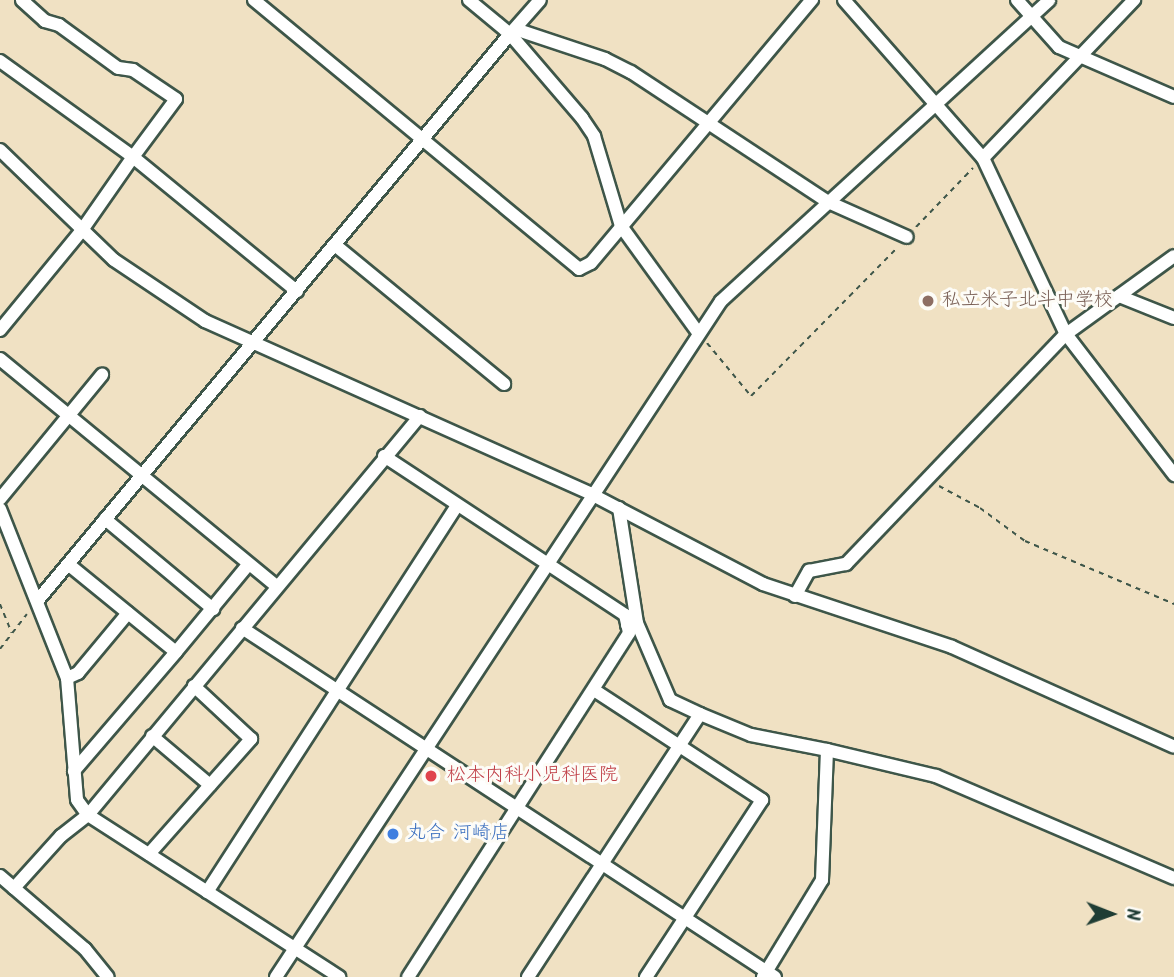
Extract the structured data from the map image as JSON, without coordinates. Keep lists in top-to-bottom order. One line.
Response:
{"places":["私立米子北斗中学校","松本内科小児科医院","丸合 河崎店"],"north":"right"}
